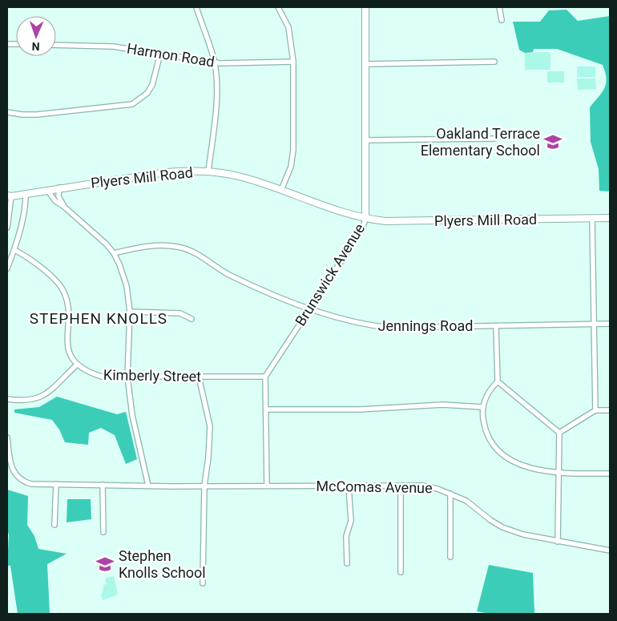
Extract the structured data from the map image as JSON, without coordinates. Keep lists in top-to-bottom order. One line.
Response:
{"streets":{"street":["Harmon Road","Plyers Mill Road","Brunswick Avenue","Jennings Road","Kimberly Street","McComas Avenue"]},"crossings":[["Plyers Mill Road","Brunswick Avenue"],["Brunswick Avenue","Jennings Road"],["Brunswick Avenue","Kimberly Street"]],"districts":["STEPHEN KNOLLS"],"places":{"school or university":["Oakland Terrace Elementary School","Stephen Knolls School"]},"north":"bottom"}
